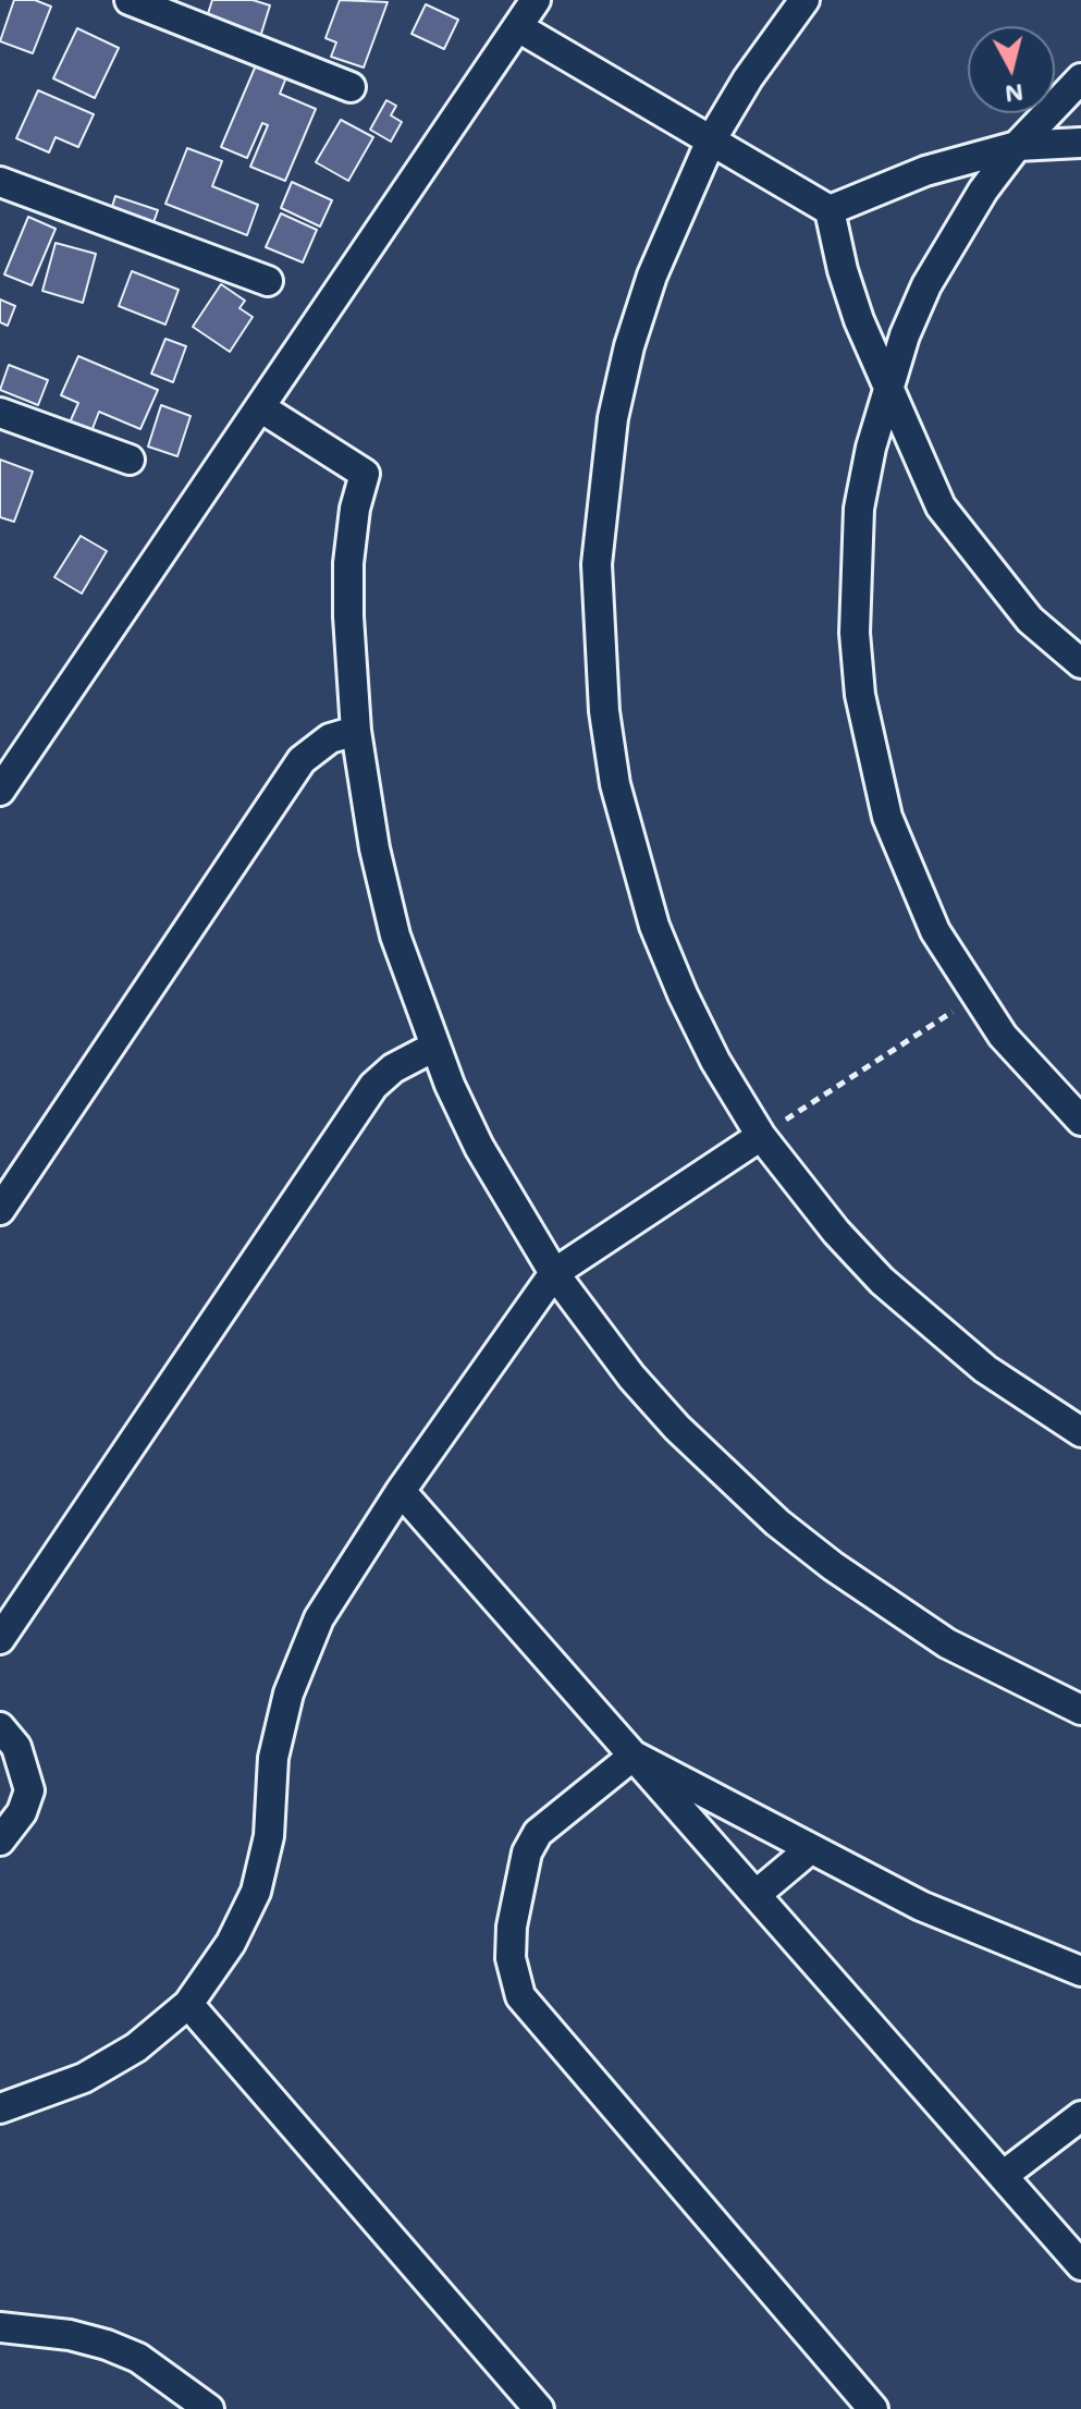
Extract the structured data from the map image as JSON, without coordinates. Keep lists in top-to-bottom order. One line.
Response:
{"north":"bottom"}
